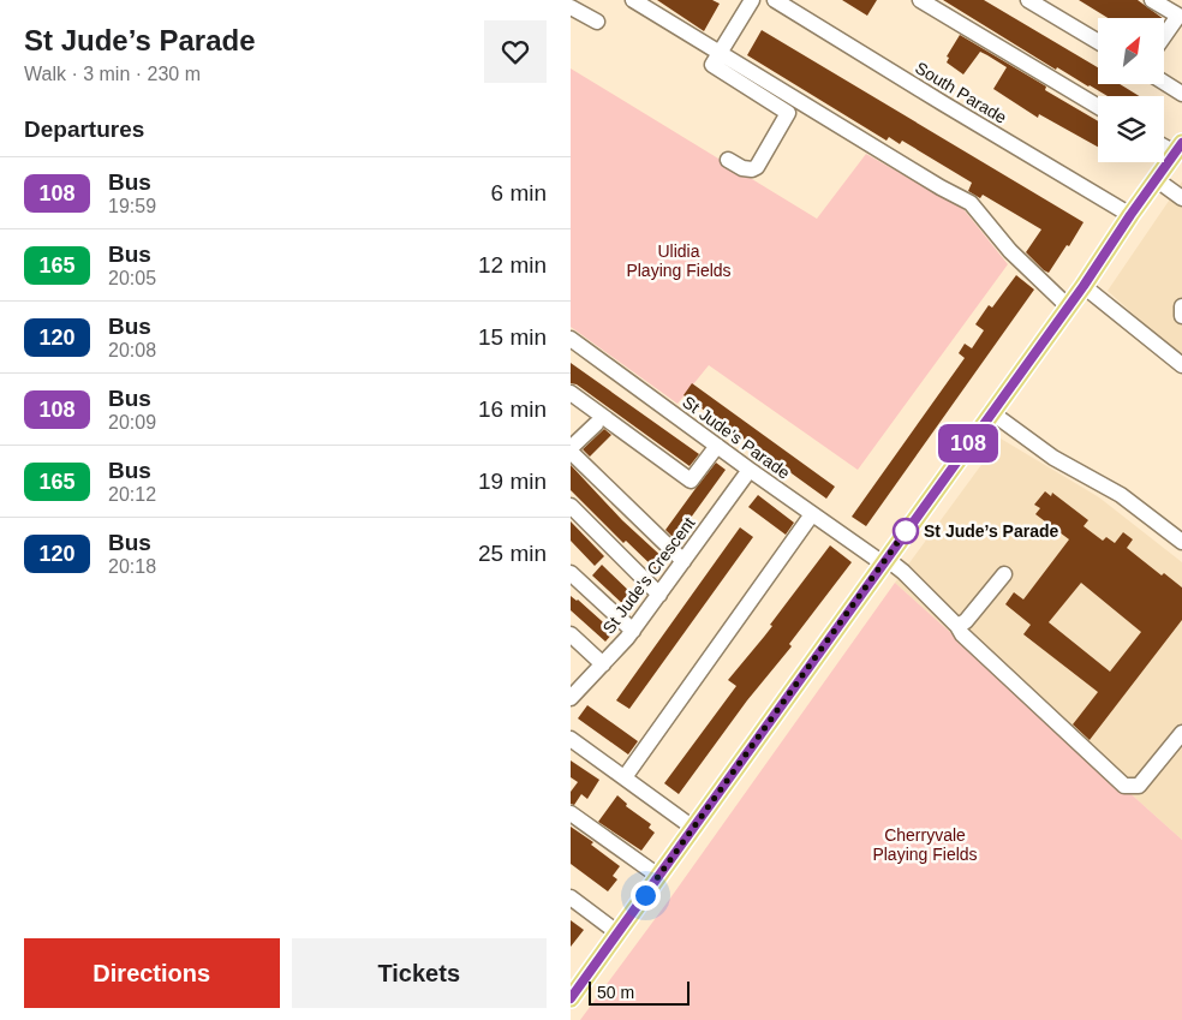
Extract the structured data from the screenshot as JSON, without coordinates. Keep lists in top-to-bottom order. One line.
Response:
{"streets":{"street":["South Parade","St Jude's Parade","St Jude's Crescent"]},"crossings":[["St Jude's Parade","St Jude's Crescent"]],"parks":["Ulidia Playing Fields","Cherryvale Playing Fields"],"places":["St Jude’s Parade"],"lines":["bus line 108"],"scale_bar":"50 m","north":"top right","page":{"heading":[["St Jude’s Parade","Walk · 3 min · 230 m"],"Departures"],"on_map":"108","list":[{"mark":"108","name":"Bus","note":"19:59","value":"6 min"},{"mark":"165","name":"Bus","note":"20:05","value":"12 min"},{"mark":"120","name":"Bus","note":"20:08","value":"15 min"},{"mark":"108","name":"Bus","note":"20:09","value":"16 min"},{"mark":"165","name":"Bus","note":"20:12","value":"19 min"},{"mark":"120","name":"Bus","note":"20:18","value":"25 min"}],"buttons":["Directions","Tickets"],"scale":"50 m"}}
